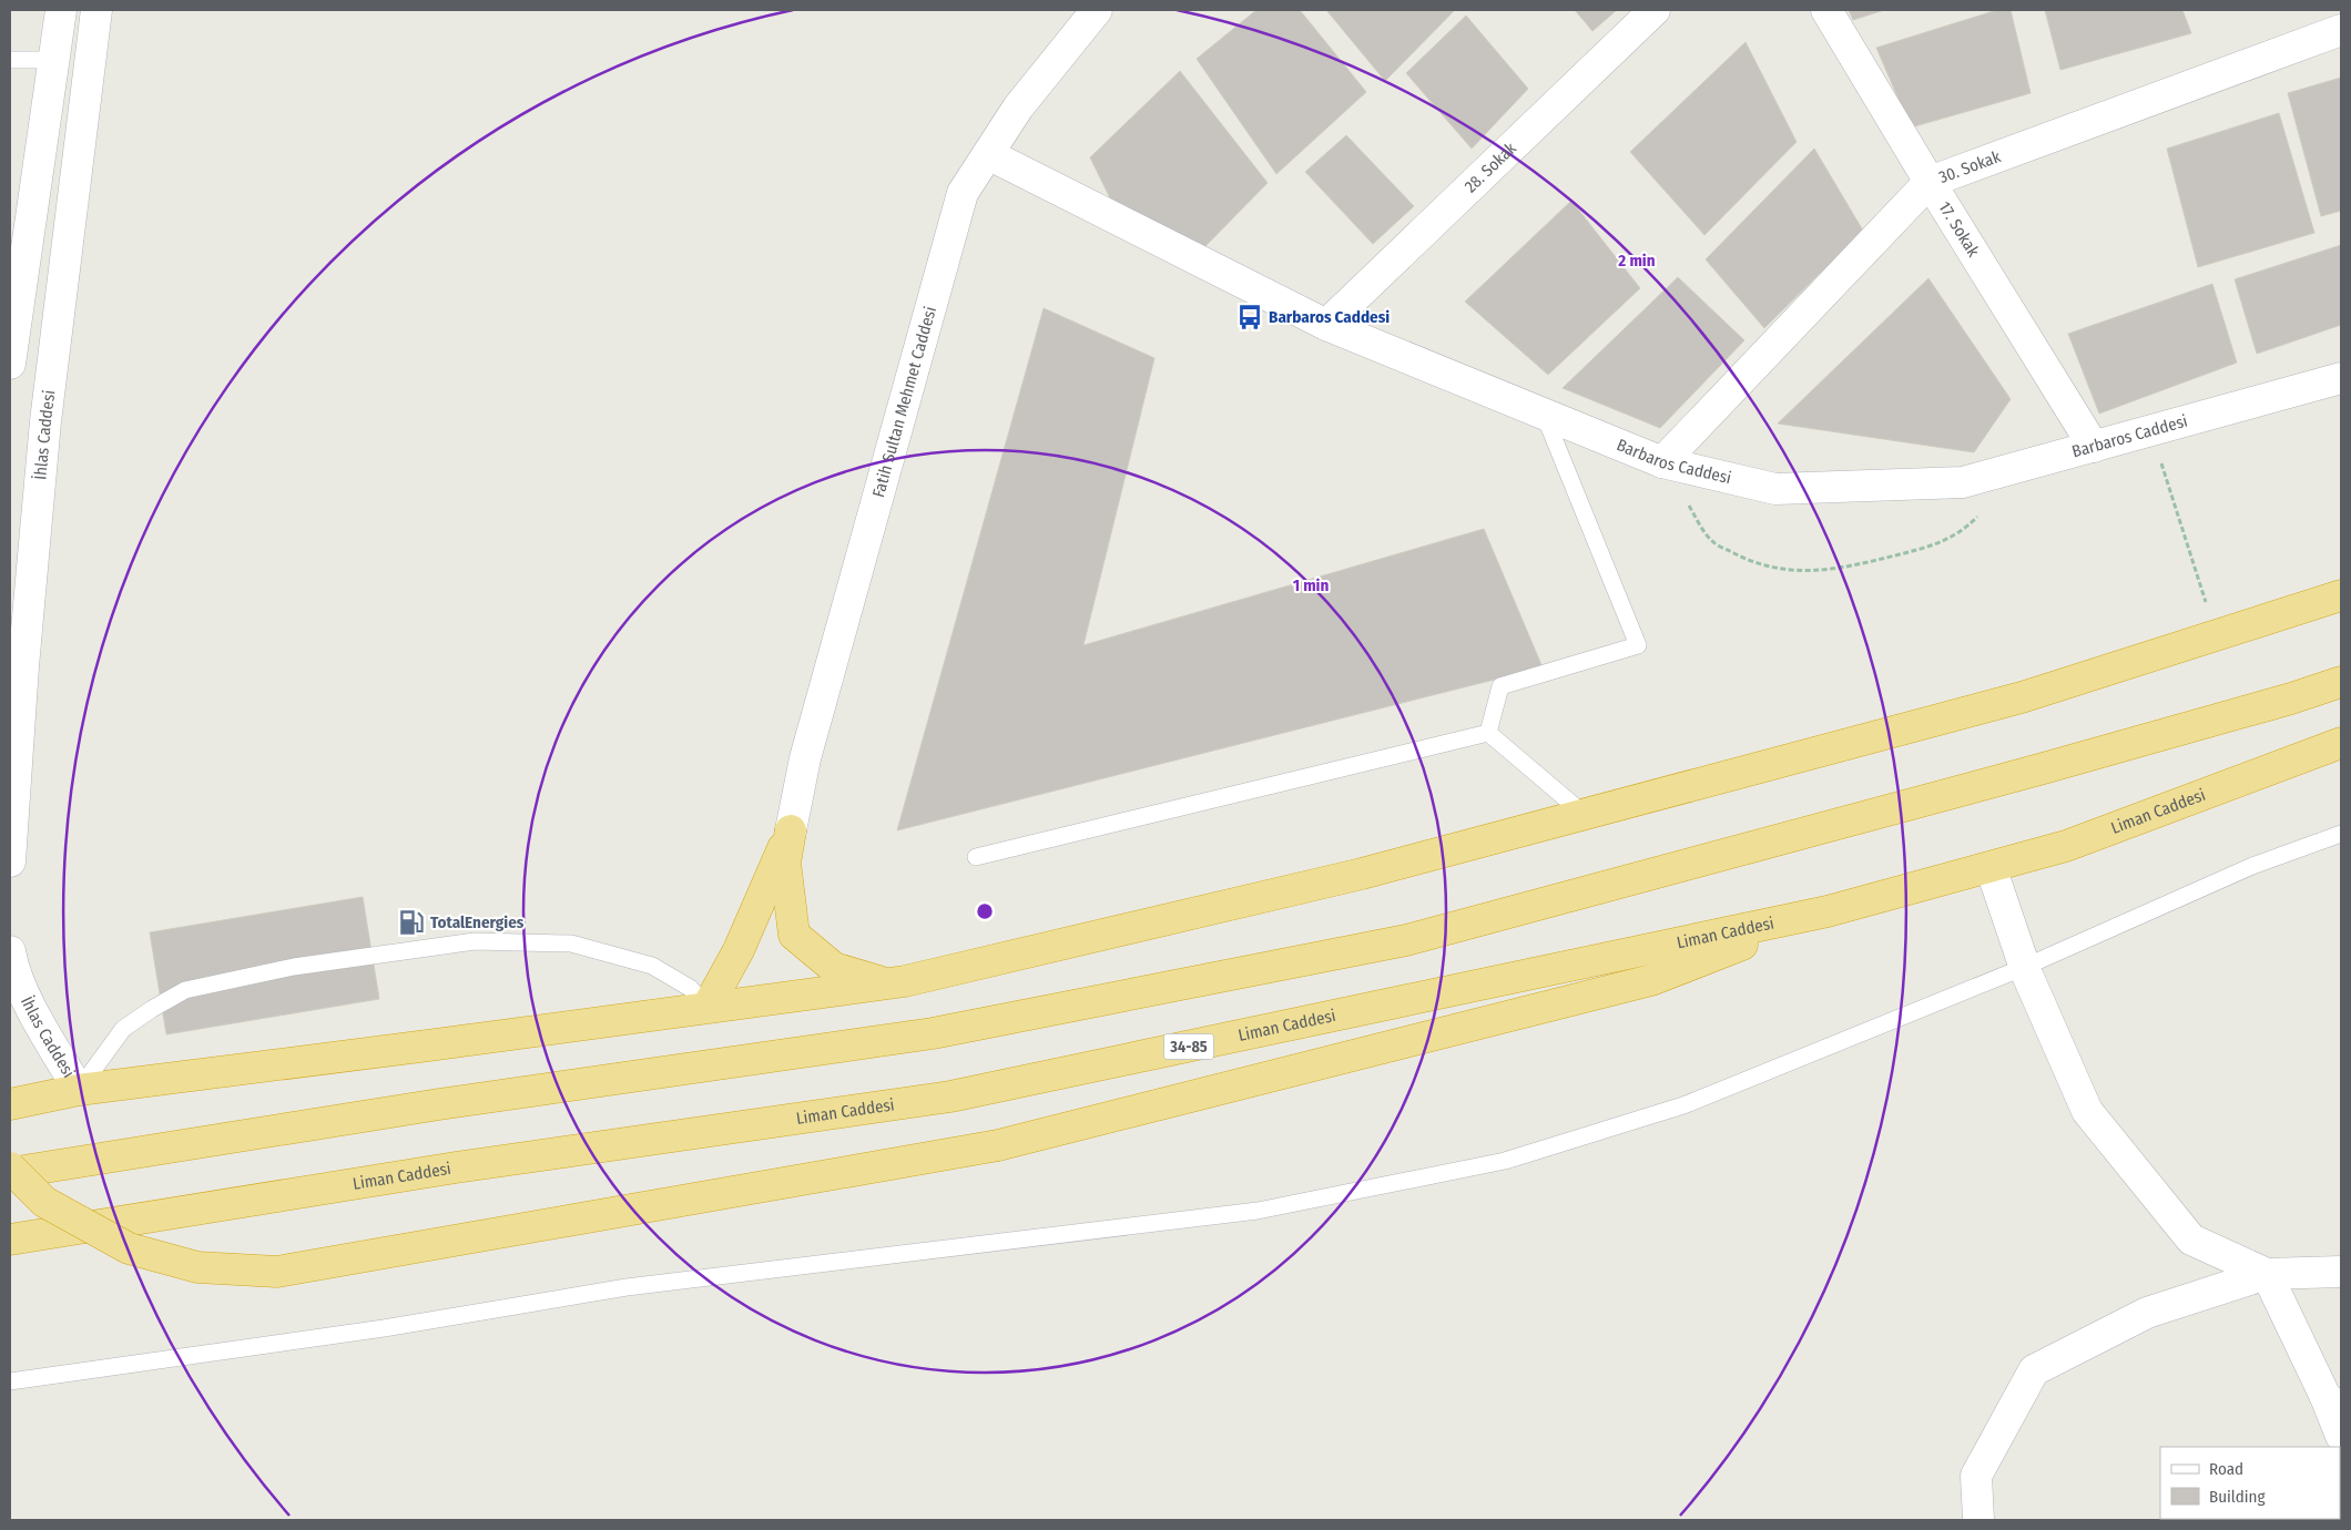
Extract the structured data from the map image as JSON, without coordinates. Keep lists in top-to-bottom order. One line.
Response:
{"streets":{"highway":["Liman Caddesi","34-85"],"street":["28. Sokak","30. Sokak","17. Sokak","Fatih Sultan Mehmet Caddesi","İhlas Caddesi","Barbaros Caddesi"]},"crossings":[["28. Sokak","Barbaros Caddesi"],["30. Sokak","17. Sokak"],["30. Sokak","Barbaros Caddesi"],["17. Sokak","Barbaros Caddesi"],["Fatih Sultan Mehmet Caddesi","Barbaros Caddesi"]],"places":{"bus stop":["Barbaros Caddesi"],"fuel station":["TotalEnergies"]},"legend":["Road","Building"],"rings":["2 min","1 min"]}
